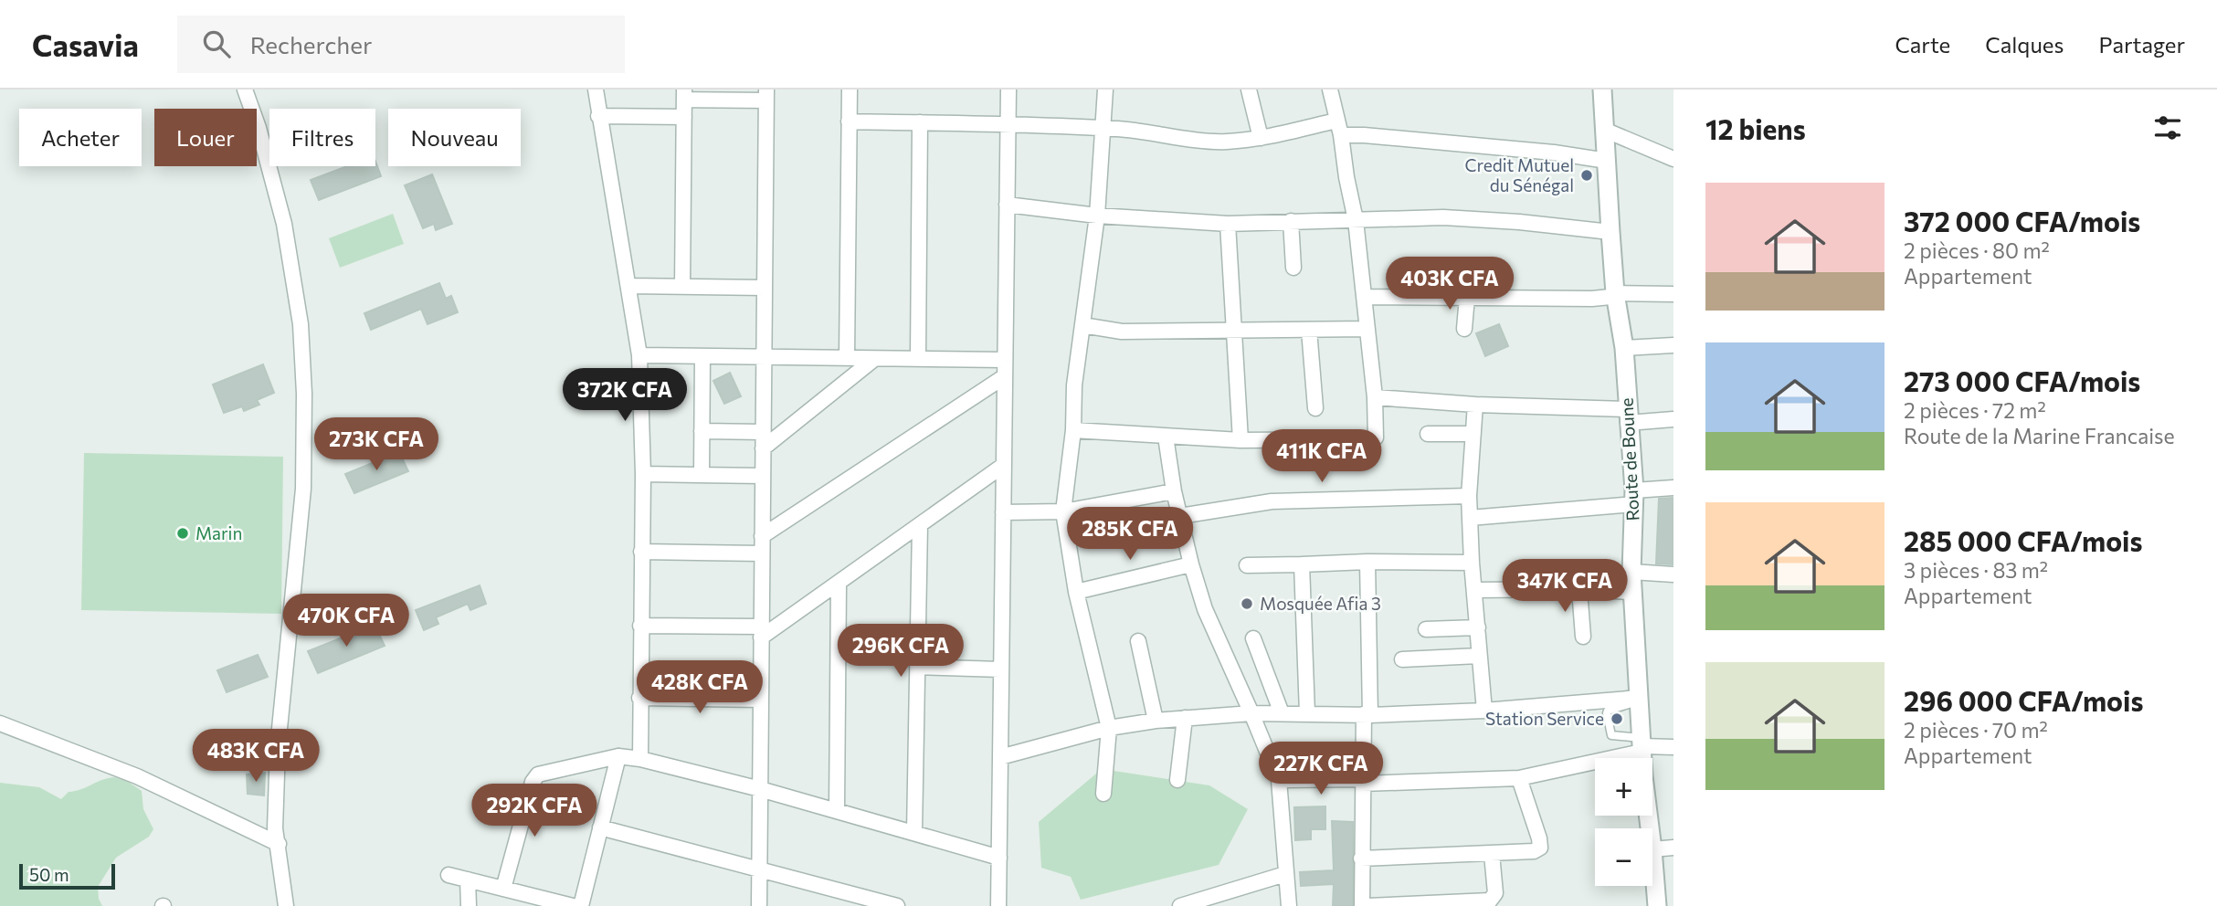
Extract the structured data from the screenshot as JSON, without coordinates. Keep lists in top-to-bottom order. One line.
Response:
{"streets":{"street":["Route de Boune"]},"places":["Credit Mutuel du Sénégal","Marin","Mosquée Afia 3","Station Service"],"scale_bar":"50 m","page":{"header":"Casavia","search":"Rechercher","nav":["Carte","Calques","Partager"],"heading":"12 biens","chip":["Acheter","Louer","Filtres","Nouveau"],"list":[{"name":"372 000 CFA/mois","note":"2 pièces · 80 m² · Appartement"},{"name":"273 000 CFA/mois","note":"2 pièces · 72 m² · Route de la Marine Francaise"},{"name":"285 000 CFA/mois","note":"3 pièces · 83 m² · Appartement"},{"name":"296 000 CFA/mois","note":"2 pièces · 70 m² · Appartement"}],"price":["403K CFA","372K CFA","273K CFA","411K CFA","285K CFA","347K CFA","470K CFA","296K CFA","428K CFA","483K CFA","227K CFA","292K CFA"],"map_buttons":["+","−"],"scale":"50 m"}}
